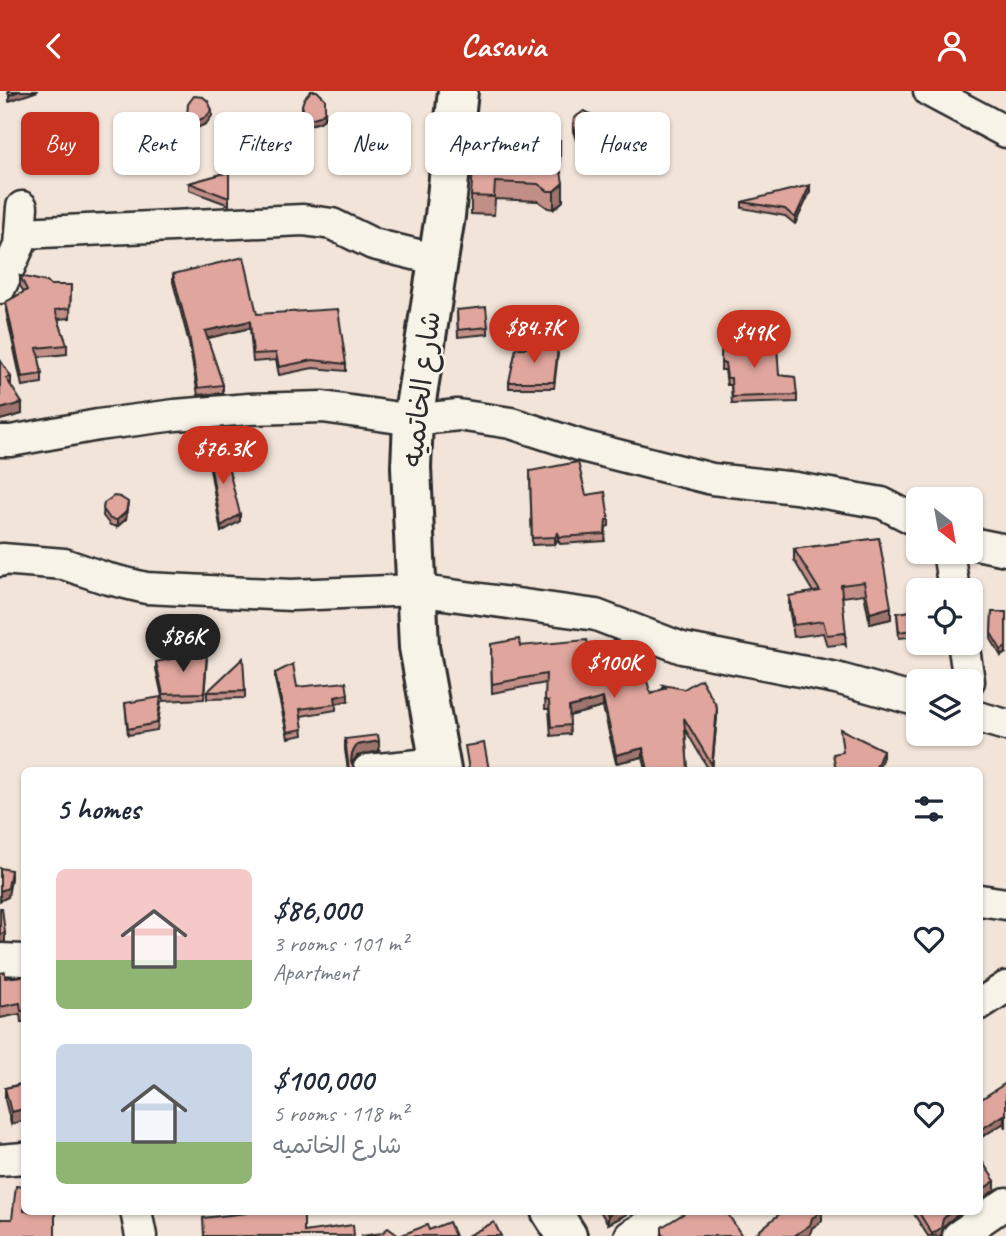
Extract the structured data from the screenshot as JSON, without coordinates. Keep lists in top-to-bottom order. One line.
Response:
{"streets":{"street":["شارع الخاتميه"]},"north":"bottom right","page":{"header":"Casavia","chip":["Buy","Rent","Filters","New","Apartment","House"],"price":["$84.7K","$49K","$76.3K","$86K","$100K"],"heading":"5 homes","list":[{"name":"$86,000","note":"3 rooms · 101 m² · Apartment"},{"name":"$100,000","note":"5 rooms · 118 m² · شارع الخاتميه"}]}}
